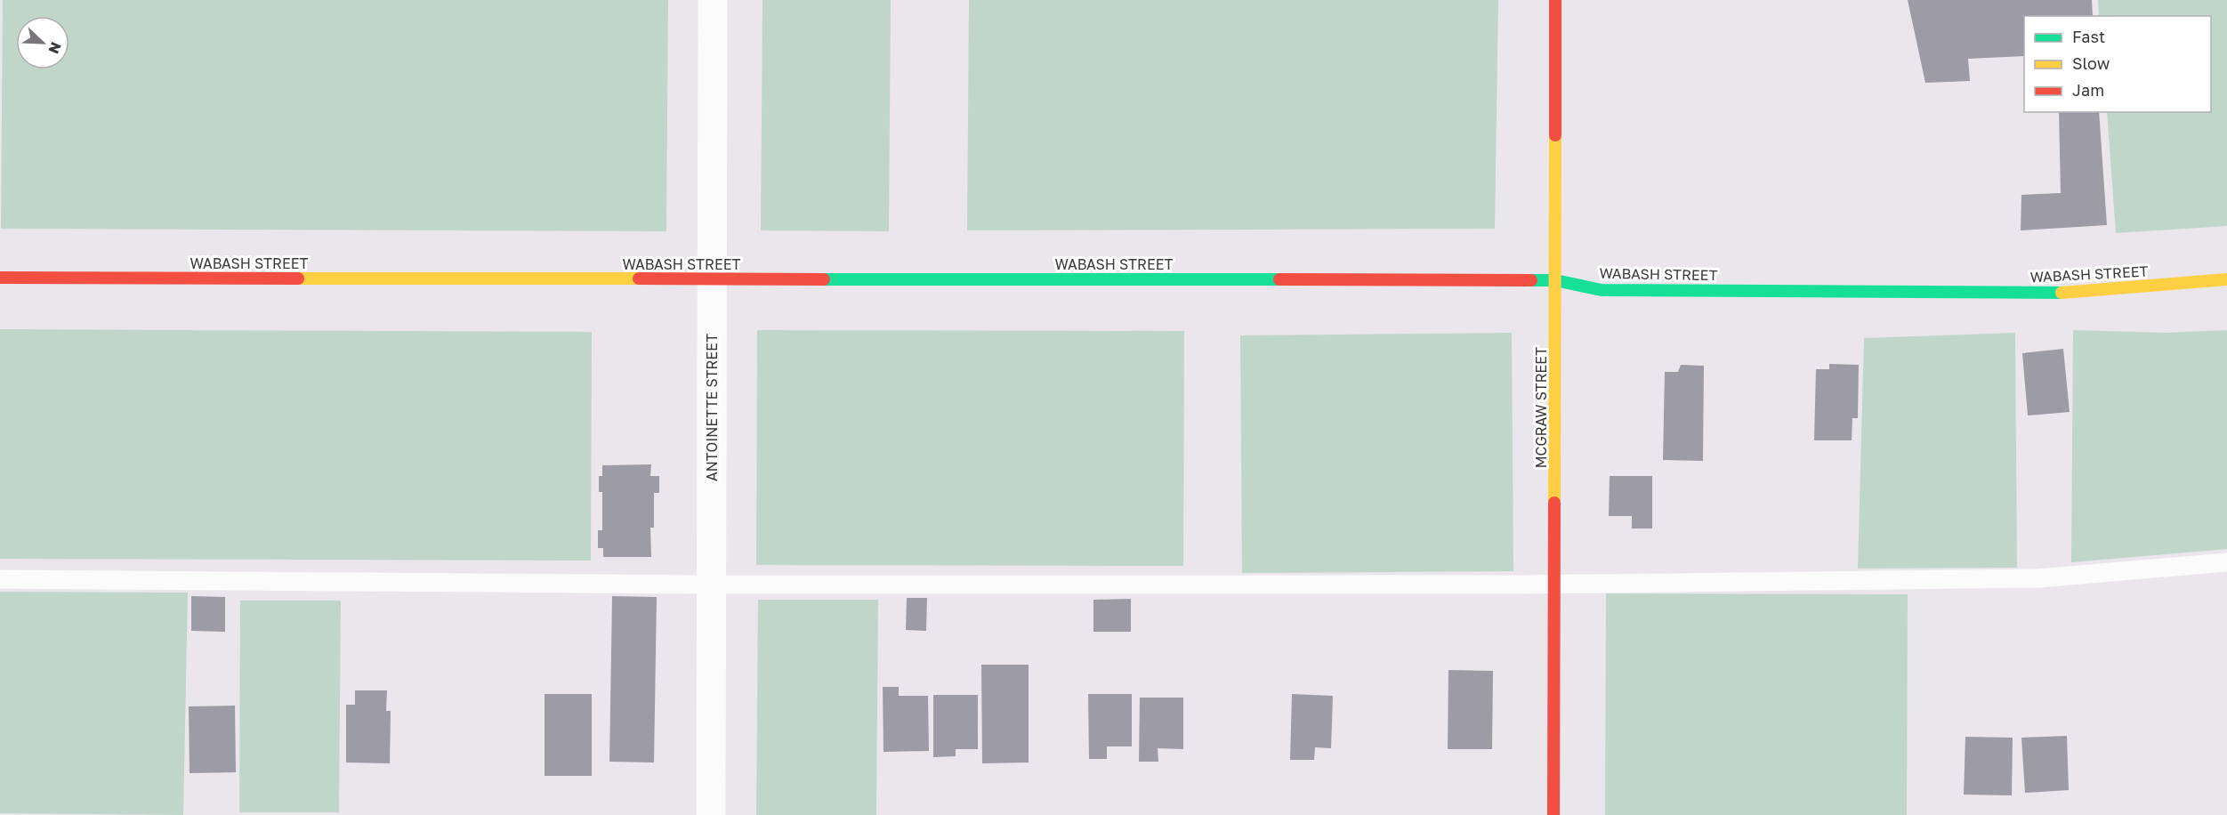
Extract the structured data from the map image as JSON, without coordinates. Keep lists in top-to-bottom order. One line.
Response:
{"streets":{"street":["WABASH STREET","ANTOINETTE STREET","MCGRAW STREET"]},"crossings":[["WABASH STREET","ANTOINETTE STREET"],["WABASH STREET","MCGRAW STREET"]],"legend":["Fast","Slow","Jam"],"north":"bottom right"}
